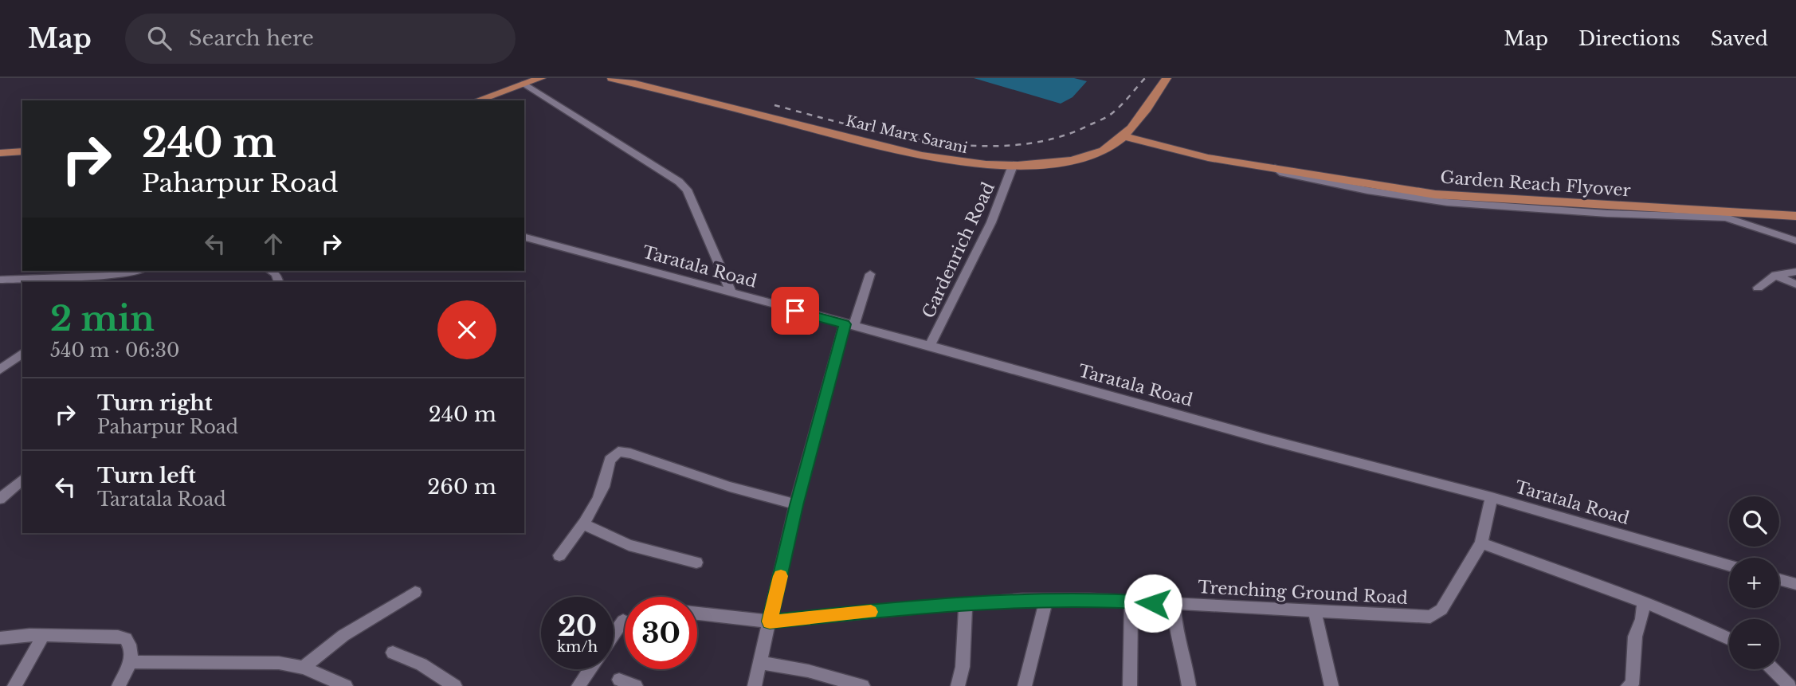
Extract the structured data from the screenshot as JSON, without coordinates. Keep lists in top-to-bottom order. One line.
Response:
{"streets":{"main road":["Karl Marx Sarani","Garden Reach Flyover"],"street":["Gardenrich Road","Taratala Road","Trenching Ground Road"]},"crossings":[["Karl Marx Sarani","Garden Reach Flyover"],["Karl Marx Sarani","Gardenrich Road"],["Gardenrich Road","Taratala Road"],["Taratala Road","Trenching Ground Road"]],"page":{"header":"Map","search":"Search here","nav":["Map","Directions","Saved"],"turn":["240 m","Paharpur Road"],"heading":["2 min","540 m · 06:30"],"list":[{"name":"Turn right","note":"Paharpur Road","value":"240 m"},{"name":"Turn left","note":"Taratala Road","value":"260 m"}],"map_buttons":["+","−"],"speed":"20 km/h","limit":"30"}}
